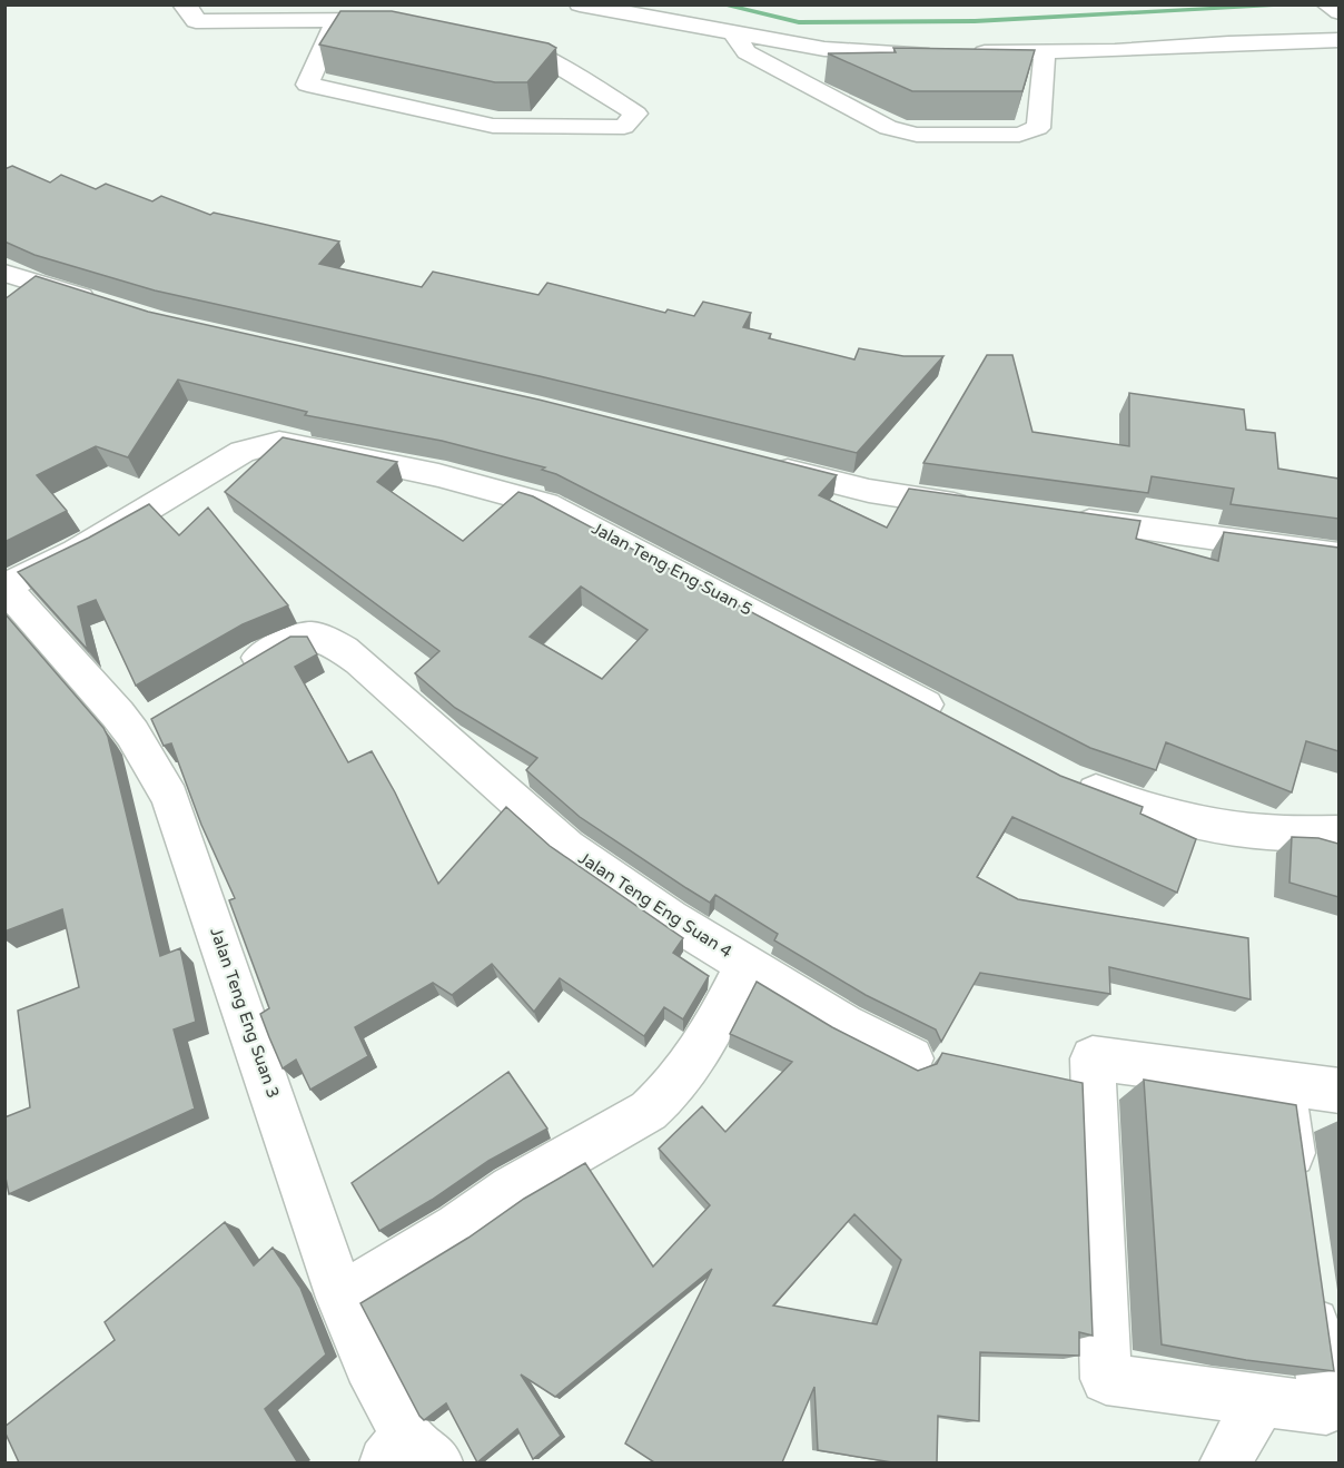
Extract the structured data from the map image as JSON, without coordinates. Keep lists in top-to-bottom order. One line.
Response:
{"streets":{"street":["Jalan Teng Eng Suan 5","Jalan Teng Eng Suan 4","Jalan Teng Eng Suan 3"]},"crossings":[["Jalan Teng Eng Suan 5","Jalan Teng Eng Suan 3"],["Jalan Teng Eng Suan 4","Jalan Teng Eng Suan 3"]]}
